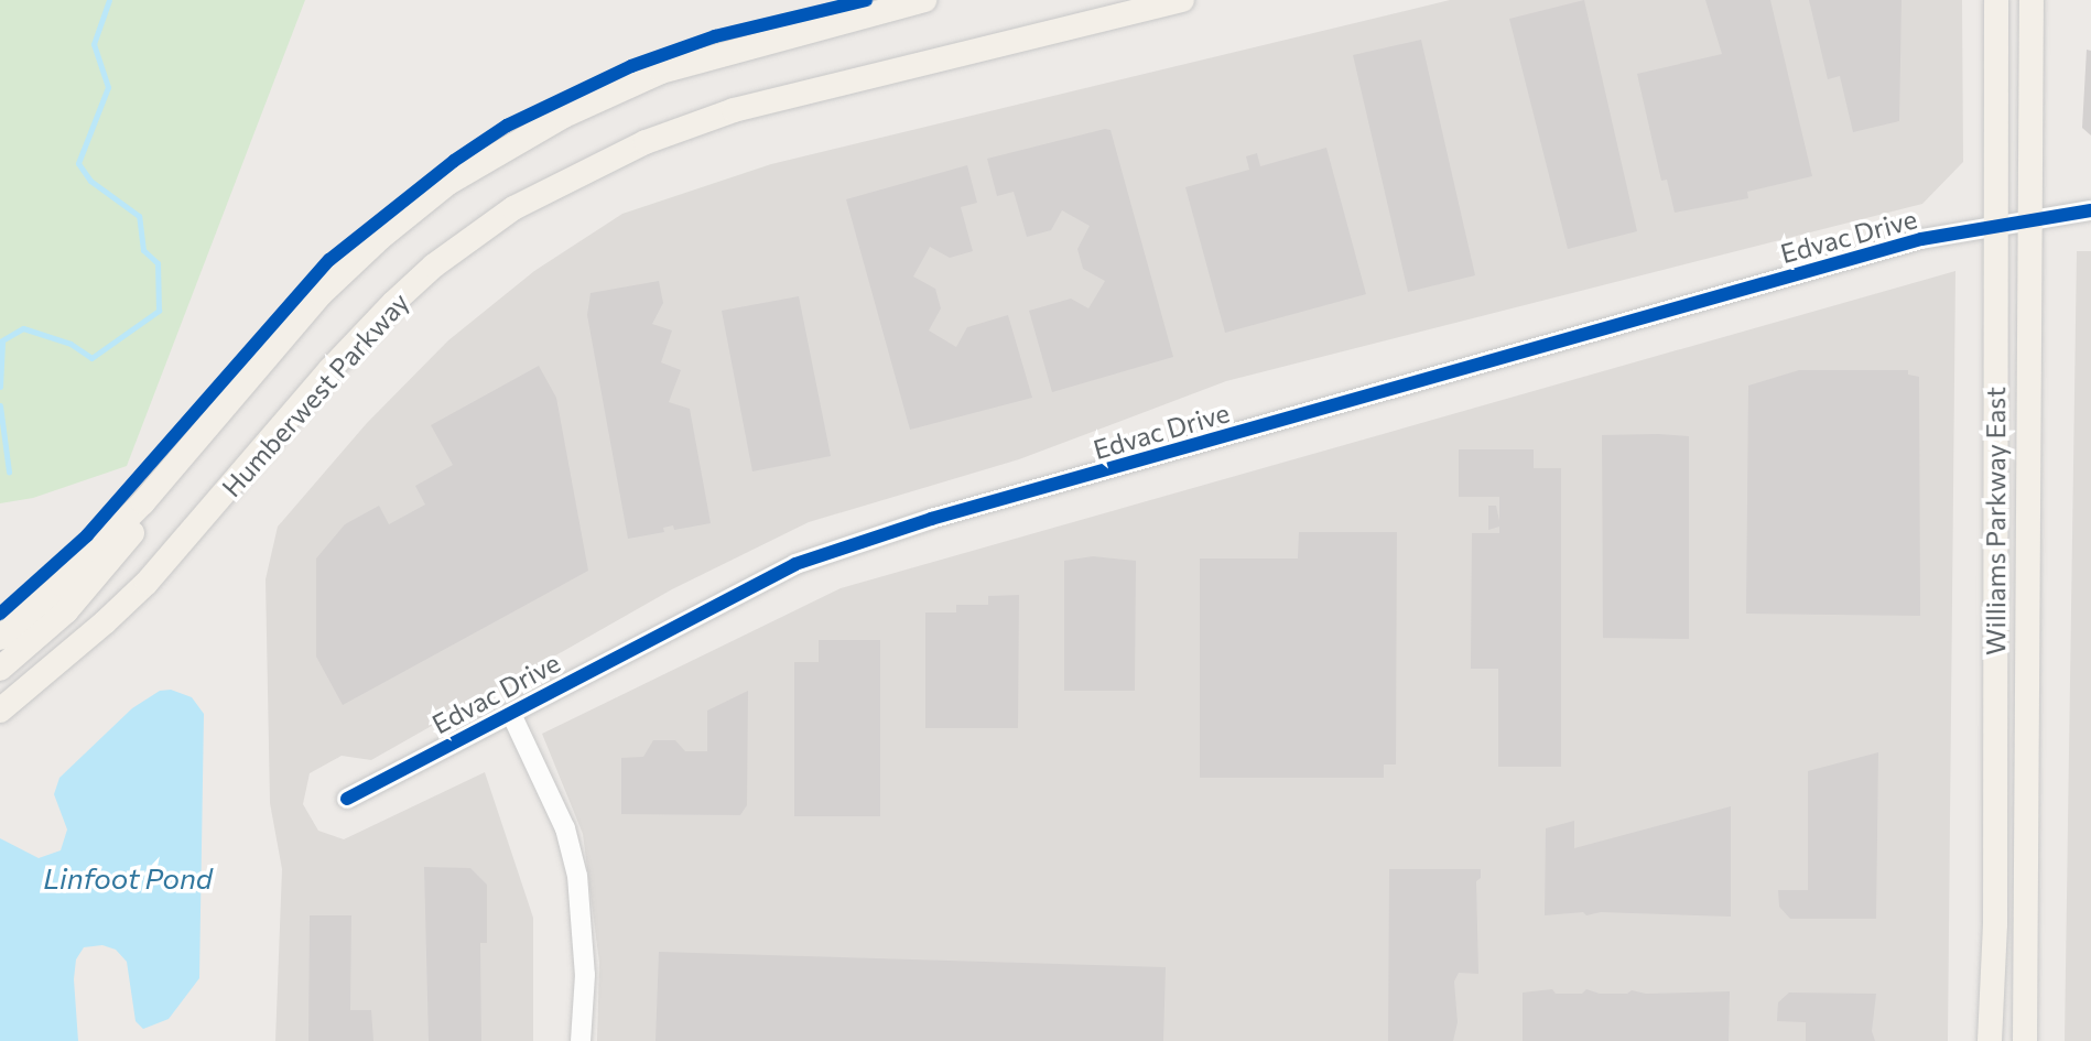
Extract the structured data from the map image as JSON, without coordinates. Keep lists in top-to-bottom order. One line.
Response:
{"streets":{"main road":["Humberwest Parkway","Williams Parkway East"],"street":["Edvac Drive"]},"crossings":[["Edvac Drive","Williams Parkway East"]],"water":["Linfoot Pond"]}
